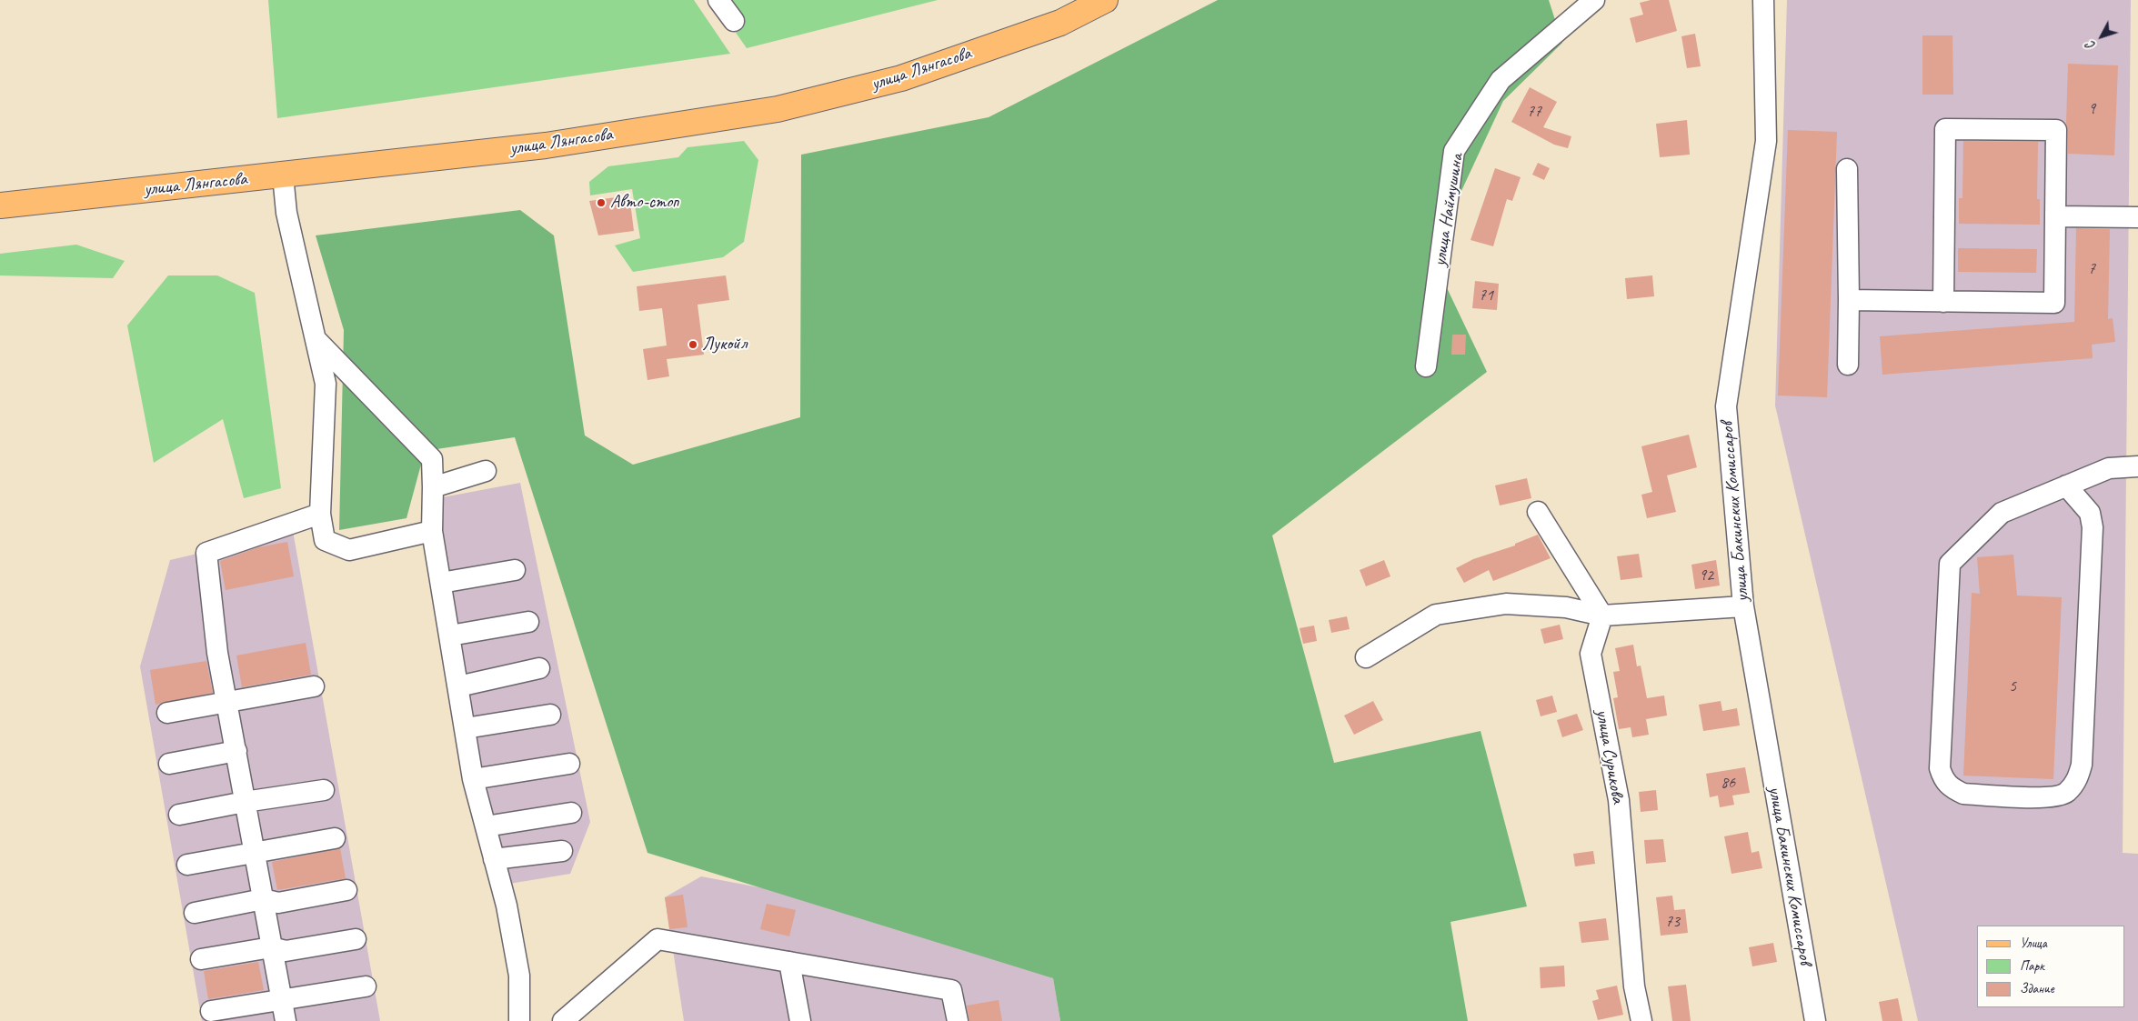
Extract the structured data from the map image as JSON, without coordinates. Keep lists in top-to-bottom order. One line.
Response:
{"streets":{"main road":["улица Лянгасова"],"street":["улица Наймушина","улица Бакинских Комиссаров","улица Сурикова"]},"places":["Авто-стоп","Лукойл"],"house_numbers":["9","77","7","71","92","5","86","73"],"legend":["Улица","Парк","Здание"],"north":"bottom left"}
